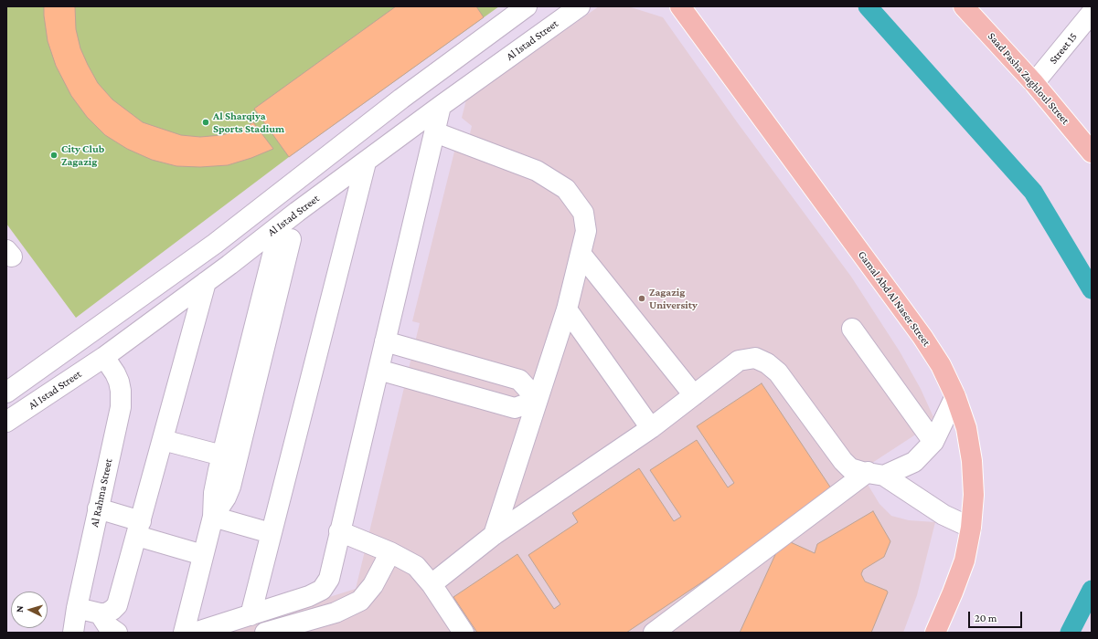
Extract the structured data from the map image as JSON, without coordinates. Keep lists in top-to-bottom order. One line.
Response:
{"streets":{"highway":["Saad Pasha Zaghloul Street","Gamal Abd Al Naser Street"],"street":["Al Istad Street","Street 15","Al Rahma Street"]},"crossings":[["Al Istad Street","Al Rahma Street"],["Street 15","Saad Pasha Zaghloul Street"]],"places":["Al Sharqiya Sports Stadium","City Club Zagazig","Zagazig University"],"scale_bar":"20 m","north":"left"}
